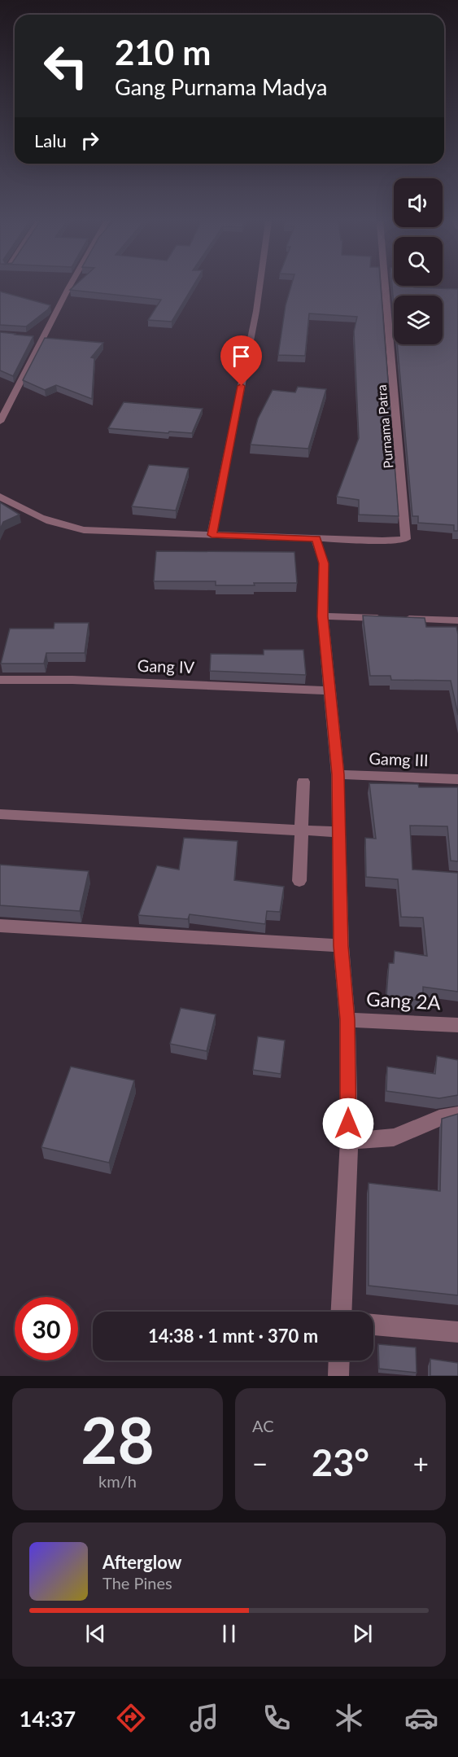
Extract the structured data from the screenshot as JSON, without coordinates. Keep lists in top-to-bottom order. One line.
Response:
{"streets":{"street":["Purnama Patra","Gang IV","Gamg III","Gang 2A"]},"page":{"turn":["210 m","Gang Purnama Madya"],"then":"Lalu","limit":"30","trip":"14:38 · 1 mnt · 370 m","tile":[["28","km/h"],"AC"],"heat":["−","23°","+"],"song":["Afterglow","The Pines"],"tabs":"14:37"}}
